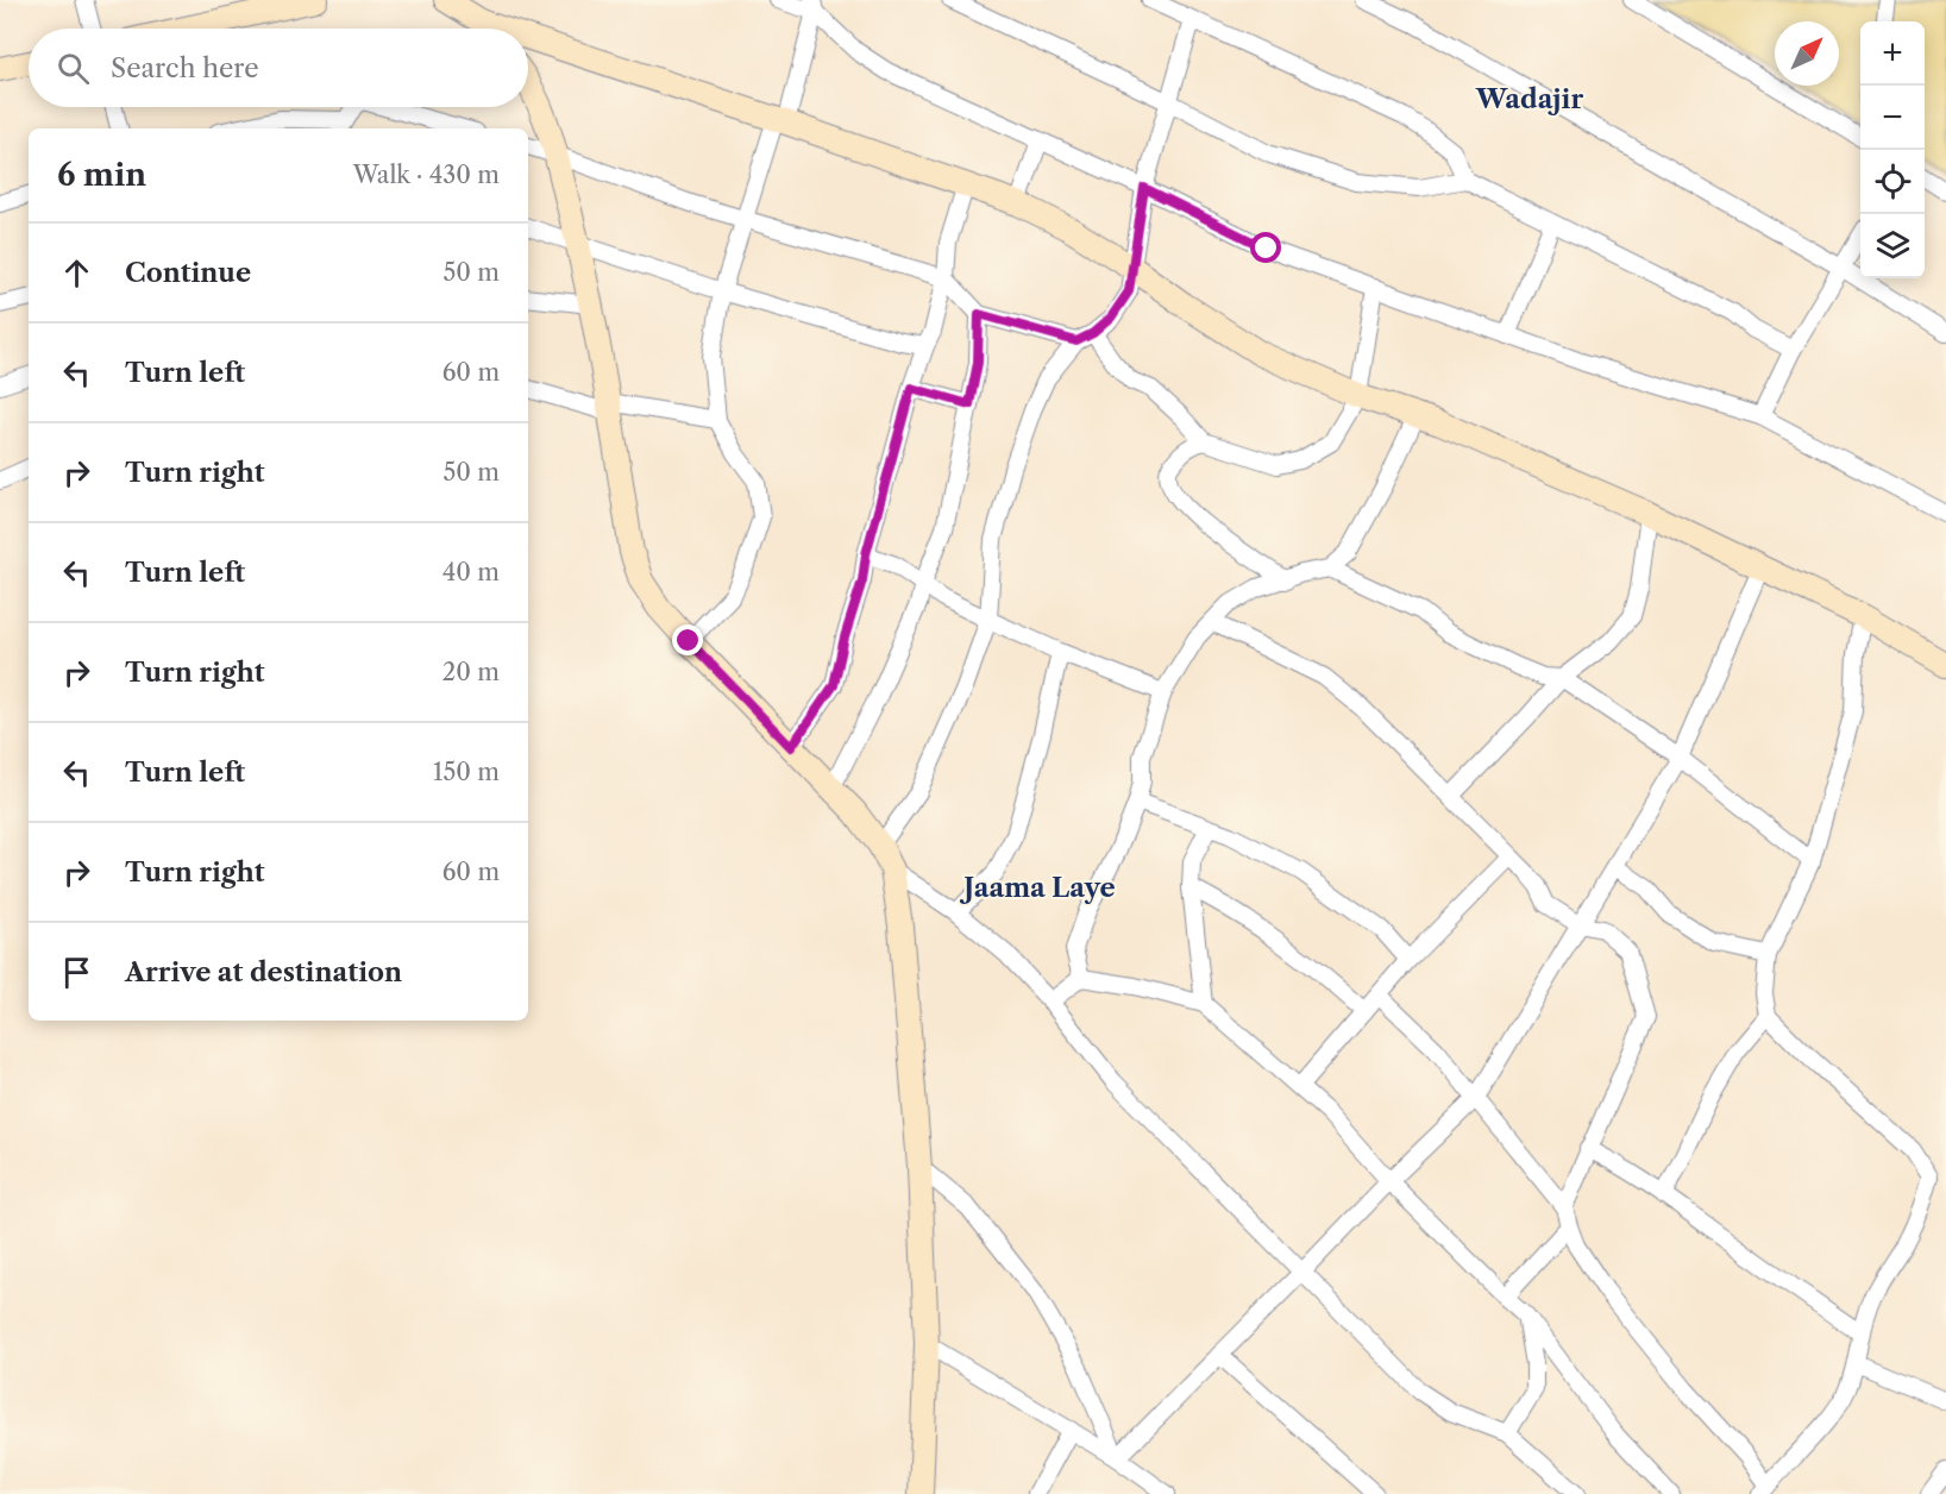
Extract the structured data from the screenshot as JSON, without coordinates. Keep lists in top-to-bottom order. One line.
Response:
{"districts":["Wadajir","Jaama Laye"],"north":"top right","page":{"map_buttons":["+","−"],"search":"Search here","heading":["6 min","Walk · 430 m"],"list":[["Continue","50 m"],["Turn left","60 m"],["Turn right","50 m"],["Turn left","40 m"],["Turn right","20 m"],["Turn left","150 m"],["Turn right","60 m"],"Arrive at destination"]}}
